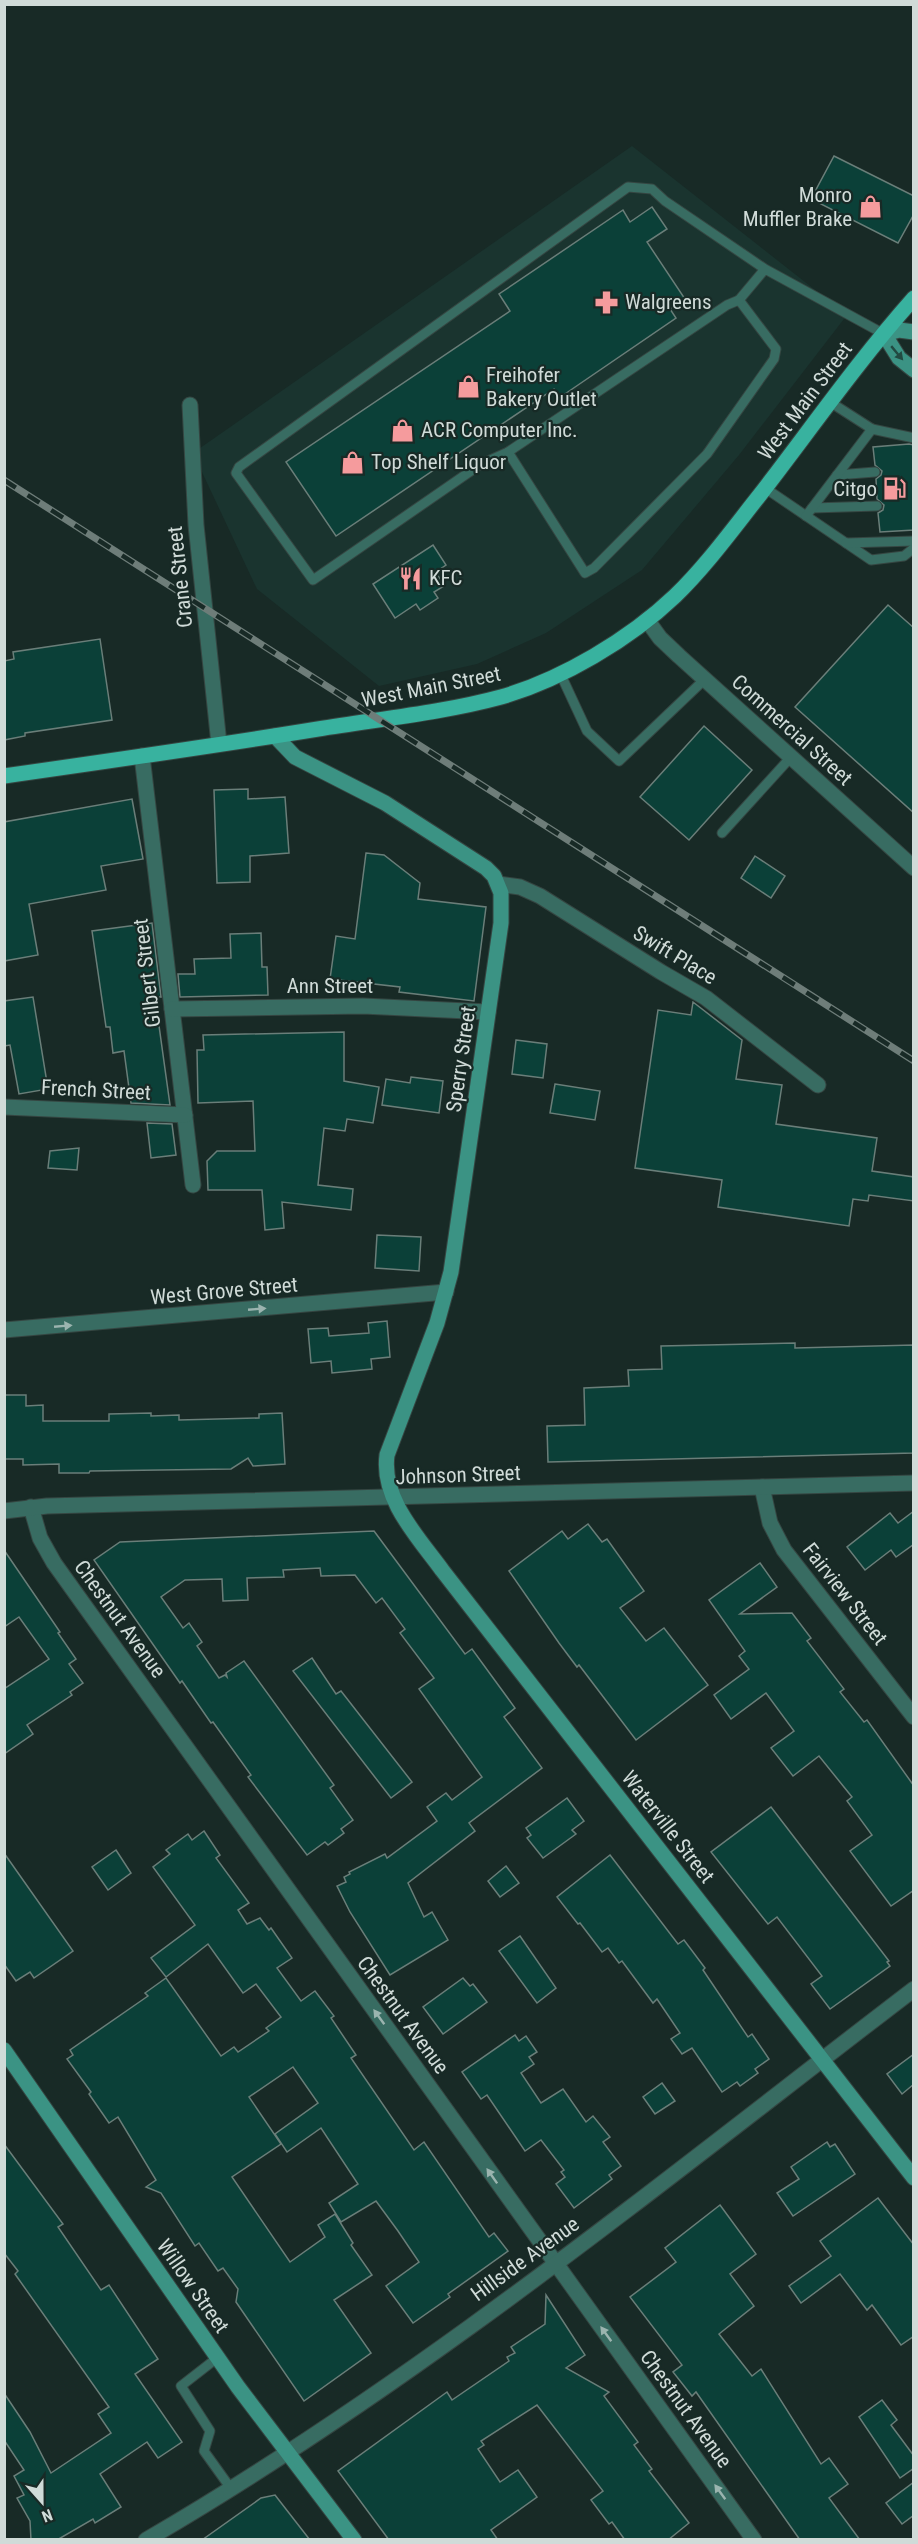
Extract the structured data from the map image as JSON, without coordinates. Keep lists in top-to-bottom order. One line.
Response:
{"streets":{"main road":["West Main Street"],"street":["Crane Street","Commercial Street","Swift Place","Gilbert Street","Ann Street","Sperry Street","French Street","West Grove Street","Johnson Street","Fairview Street","Chestnut Avenue","Waterville Street","Hillside Avenue","Willow Street"]},"crossings":[["West Main Street","Crane Street"],["West Main Street","Commercial Street"],["West Main Street","Gilbert Street"],["Swift Place","Sperry Street"],["Gilbert Street","Ann Street"],["Gilbert Street","French Street"],["Ann Street","Sperry Street"],["Sperry Street","West Grove Street"],["Sperry Street","Johnson Street"],["Sperry Street","Waterville Street"],["Johnson Street","Fairview Street"],["Johnson Street","Chestnut Avenue"],["Johnson Street","Waterville Street"],["Chestnut Avenue","Hillside Avenue"],["Waterville Street","Hillside Avenue"],["Hillside Avenue","Willow Street"]],"one_way":["West Grove Street","Chestnut Avenue"],"places":{"shop":["Monro Muffler Brake","Freihofer Bakery Outlet","ACR Computer Inc.","Top Shelf Liquor"],"pharmacy":["Walgreens"],"fuel station":["Citgo"],"restaurant":["KFC"]},"north":"bottom"}
